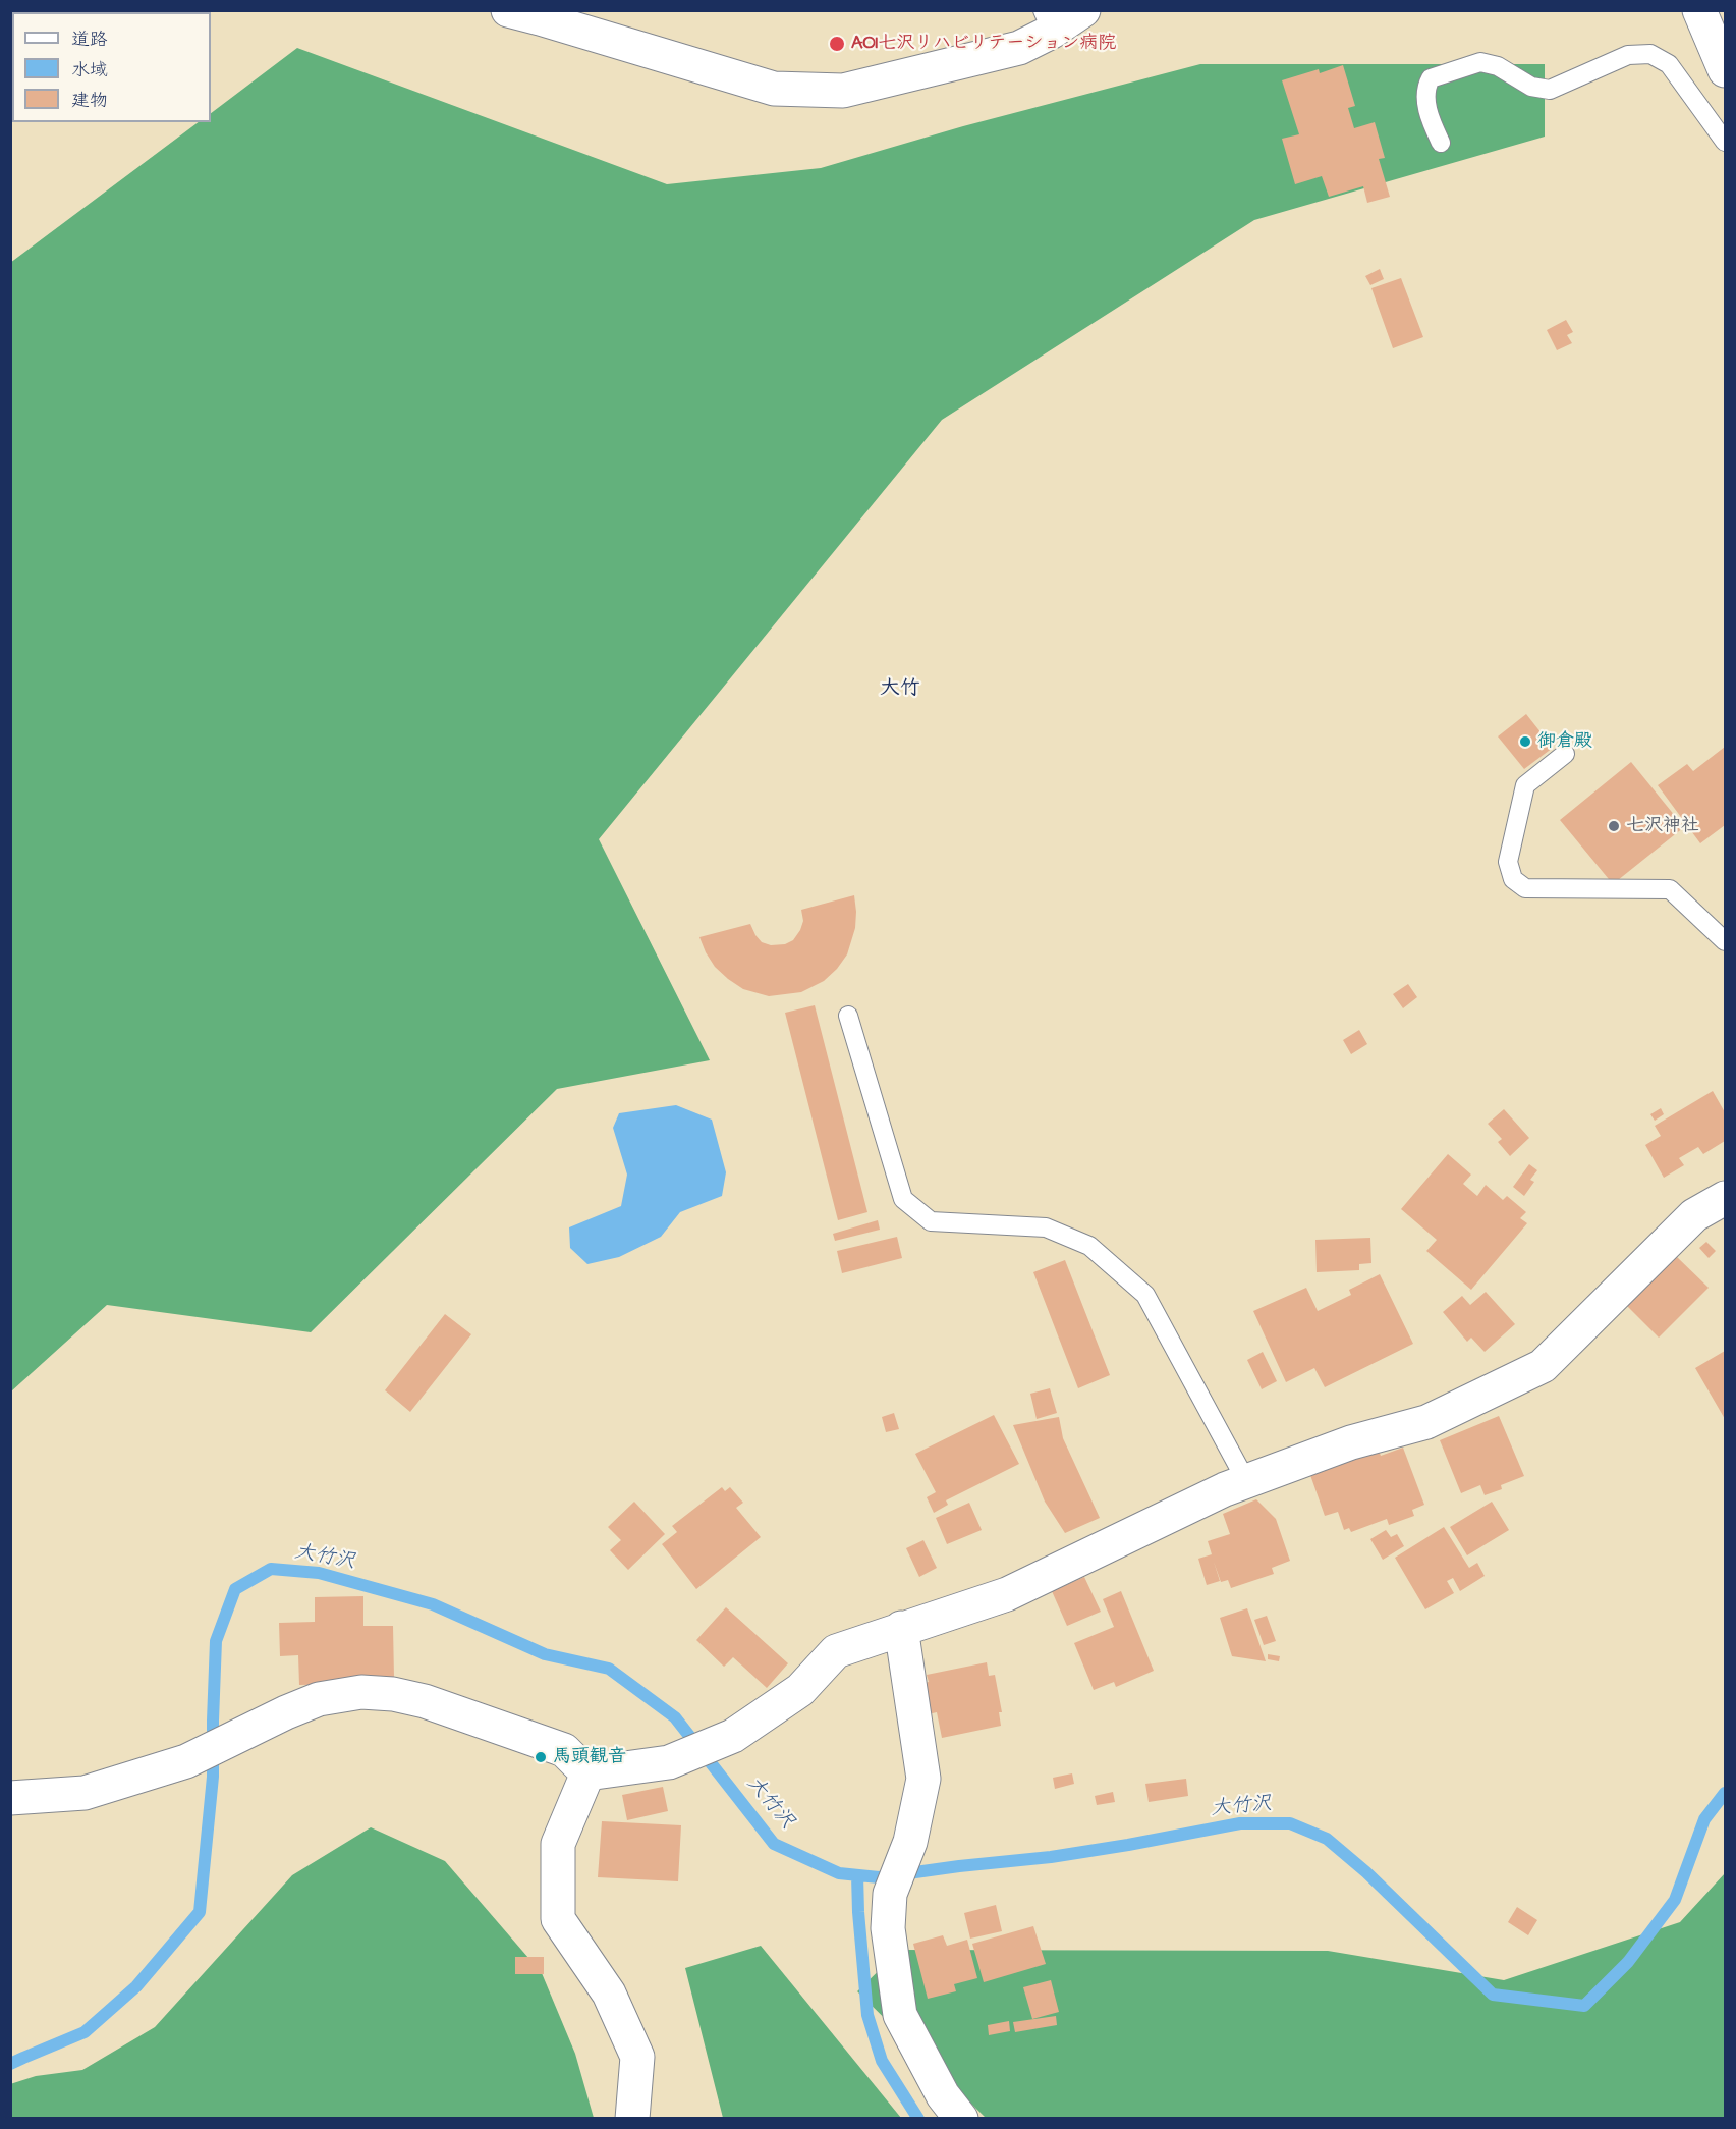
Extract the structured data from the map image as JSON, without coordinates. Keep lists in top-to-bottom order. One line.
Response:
{"districts":["大竹"],"water":["大竹沢"],"places":["AOI七沢リハビリテーション病院","御倉殿","七沢神社","馬頭観音"],"legend":["道路","水域","建物"]}
